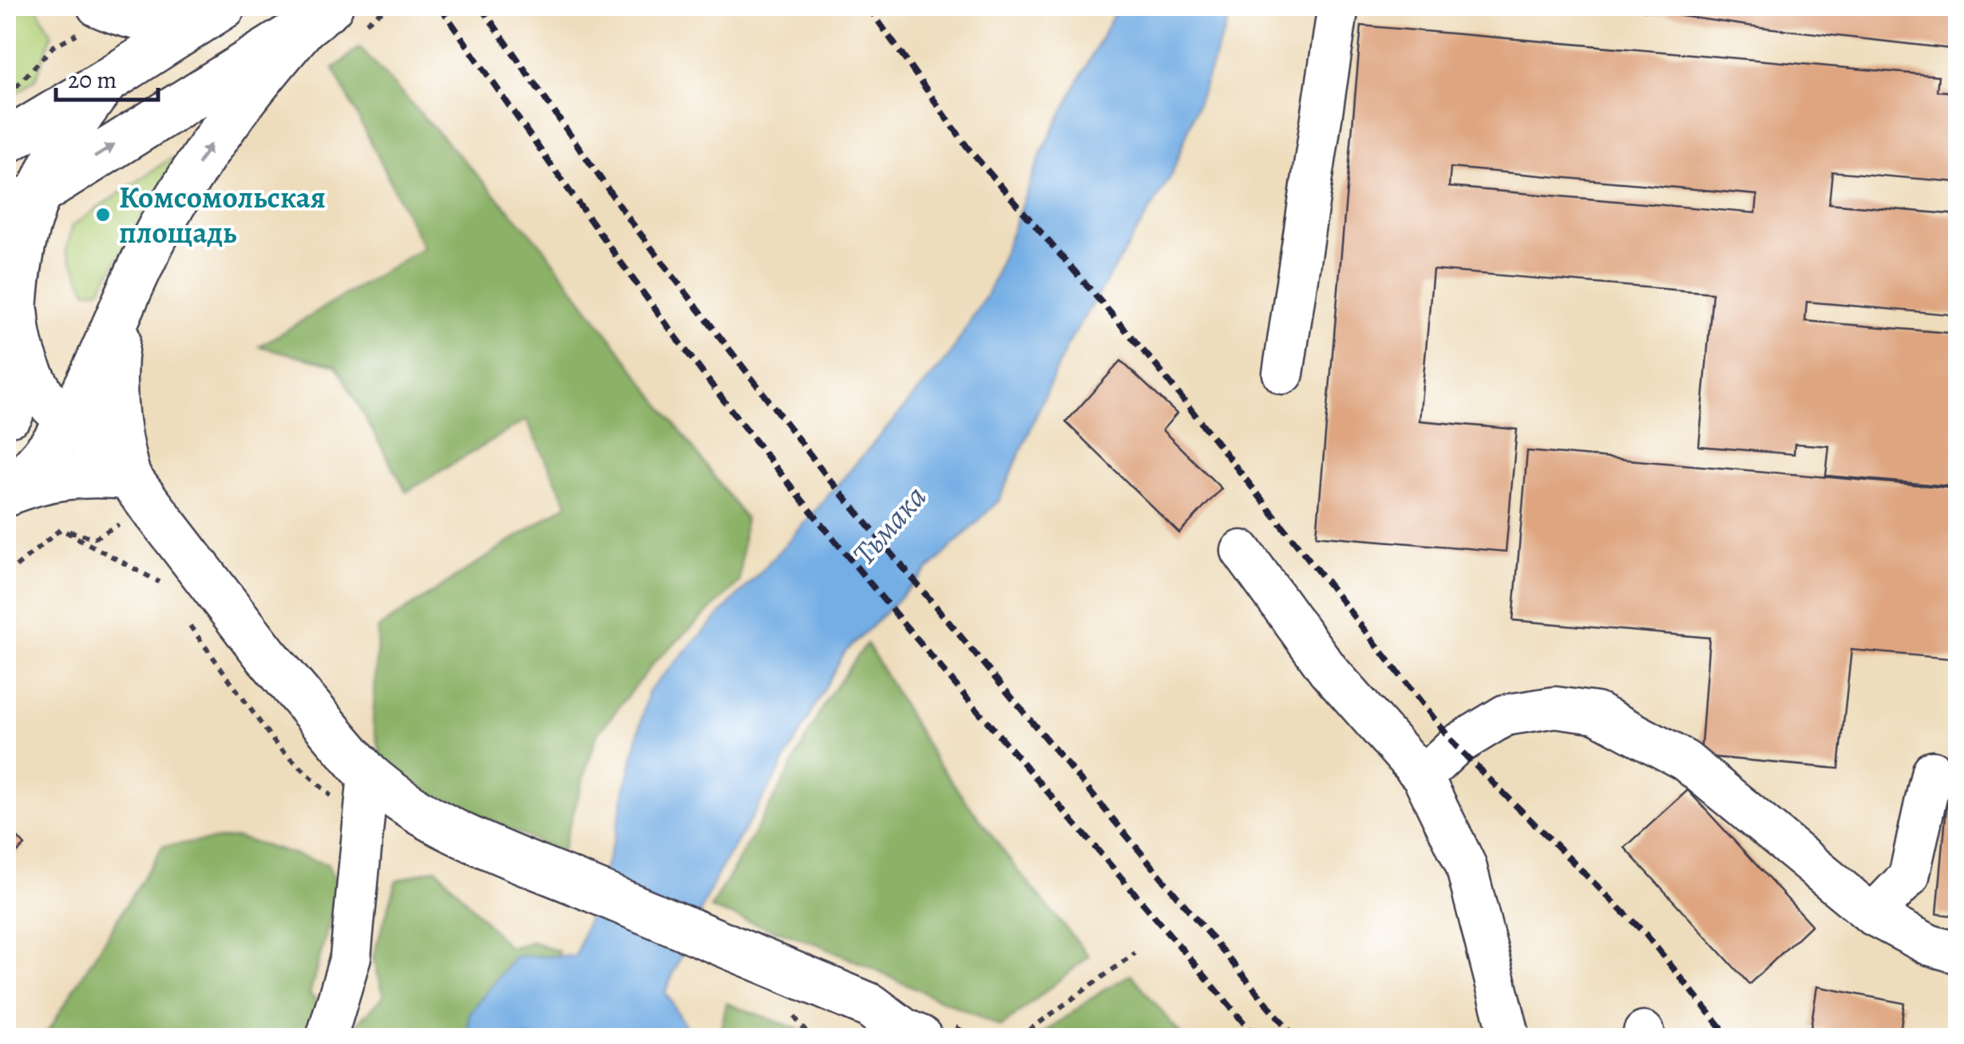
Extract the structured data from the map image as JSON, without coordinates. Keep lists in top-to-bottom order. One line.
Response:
{"water":["Тьмака"],"places":["Комсомольская площадь"],"scale_bar":"20 m"}
